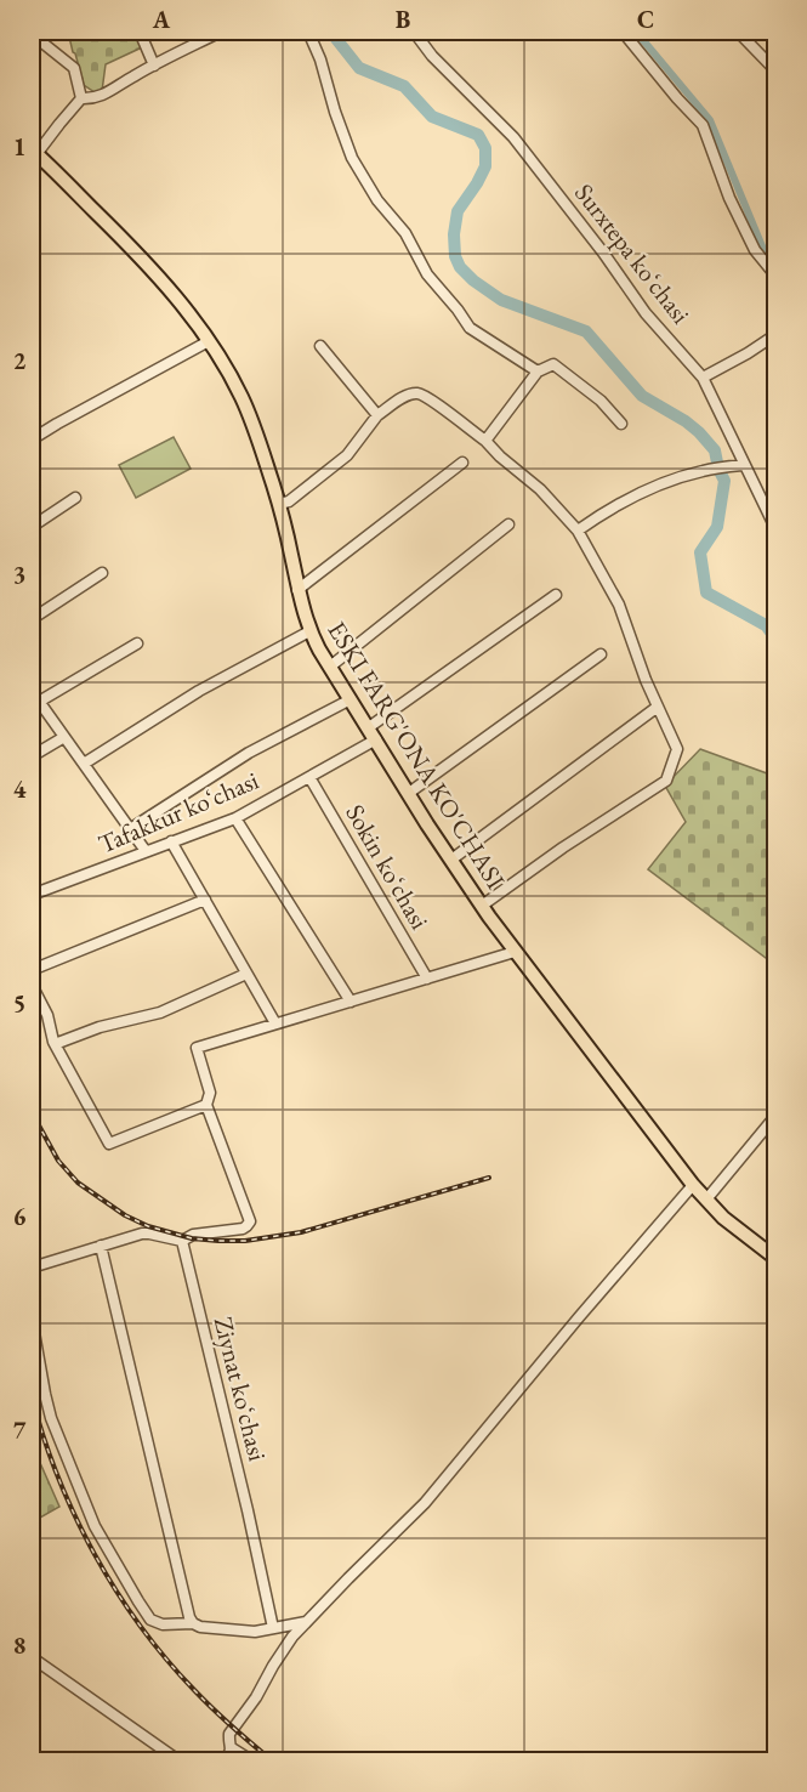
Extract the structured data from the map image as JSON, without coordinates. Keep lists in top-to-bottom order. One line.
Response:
{"streets":{"main road":["ESKI FARG'ONA KO'CHASI"],"street":["Surxtepa koʻchasi","Tafakkur koʻchasi","Sokin koʻchasi","Ziynat koʻchasi"]},"crossings":[["ESKI FARG'ONA KO'CHASI","Tafakkur koʻchasi"],["Tafakkur koʻchasi","Sokin koʻchasi"]],"grid":{"columns":["A","B","C"],"rows":["1","2","3","4","5","6","7","8"]}}
